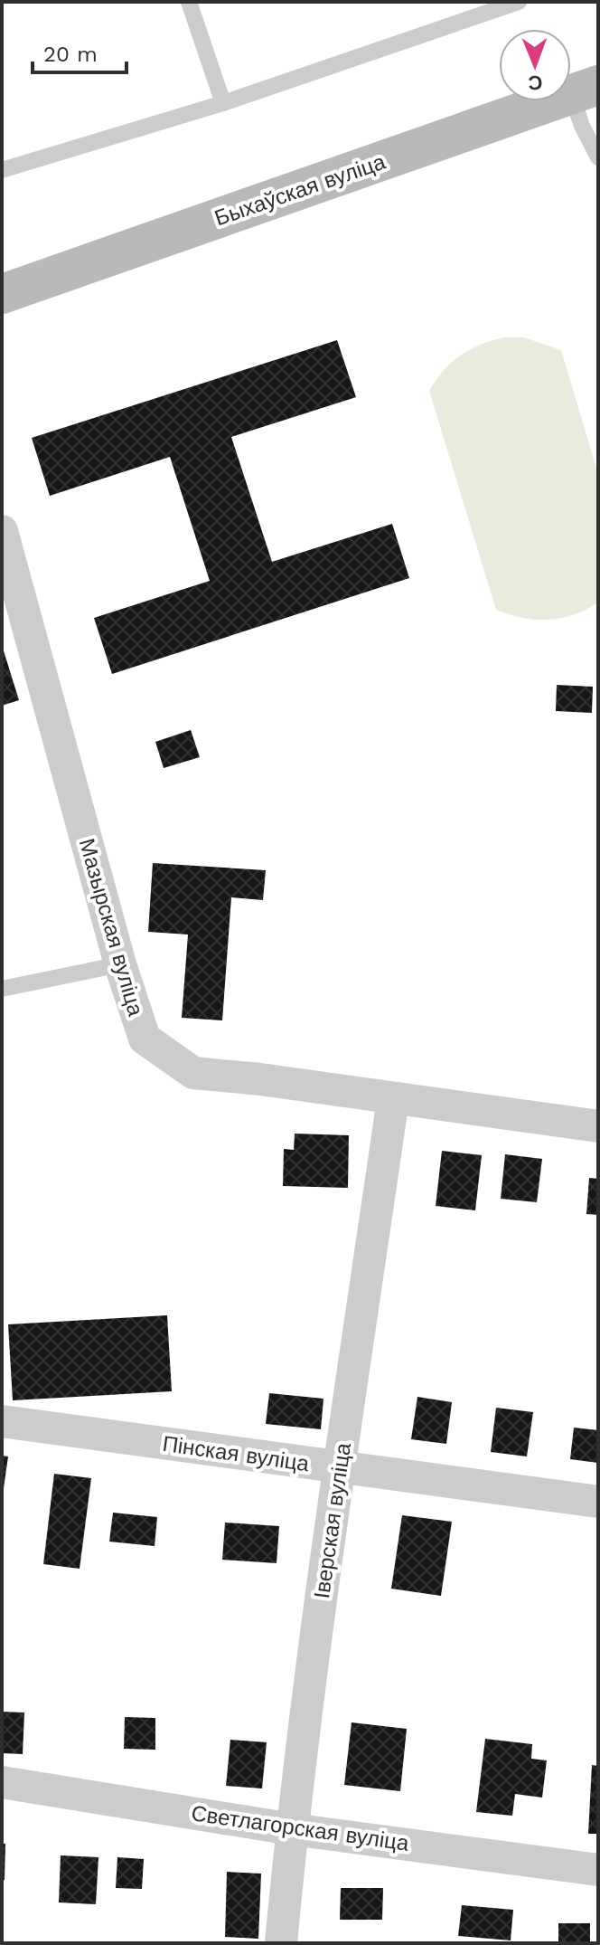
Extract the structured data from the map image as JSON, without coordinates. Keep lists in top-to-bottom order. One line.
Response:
{"streets":{"main road":["Быхаўская вуліца"],"street":["Мазырская вуліца","Пінская вуліца","Іверская вуліца","Светлагорская вуліца"]},"crossings":[["Мазырская вуліца","Іверская вуліца"],["Пінская вуліца","Іверская вуліца"],["Іверская вуліца","Светлагорская вуліца"]],"scale_bar":"20 m","north":"bottom"}
